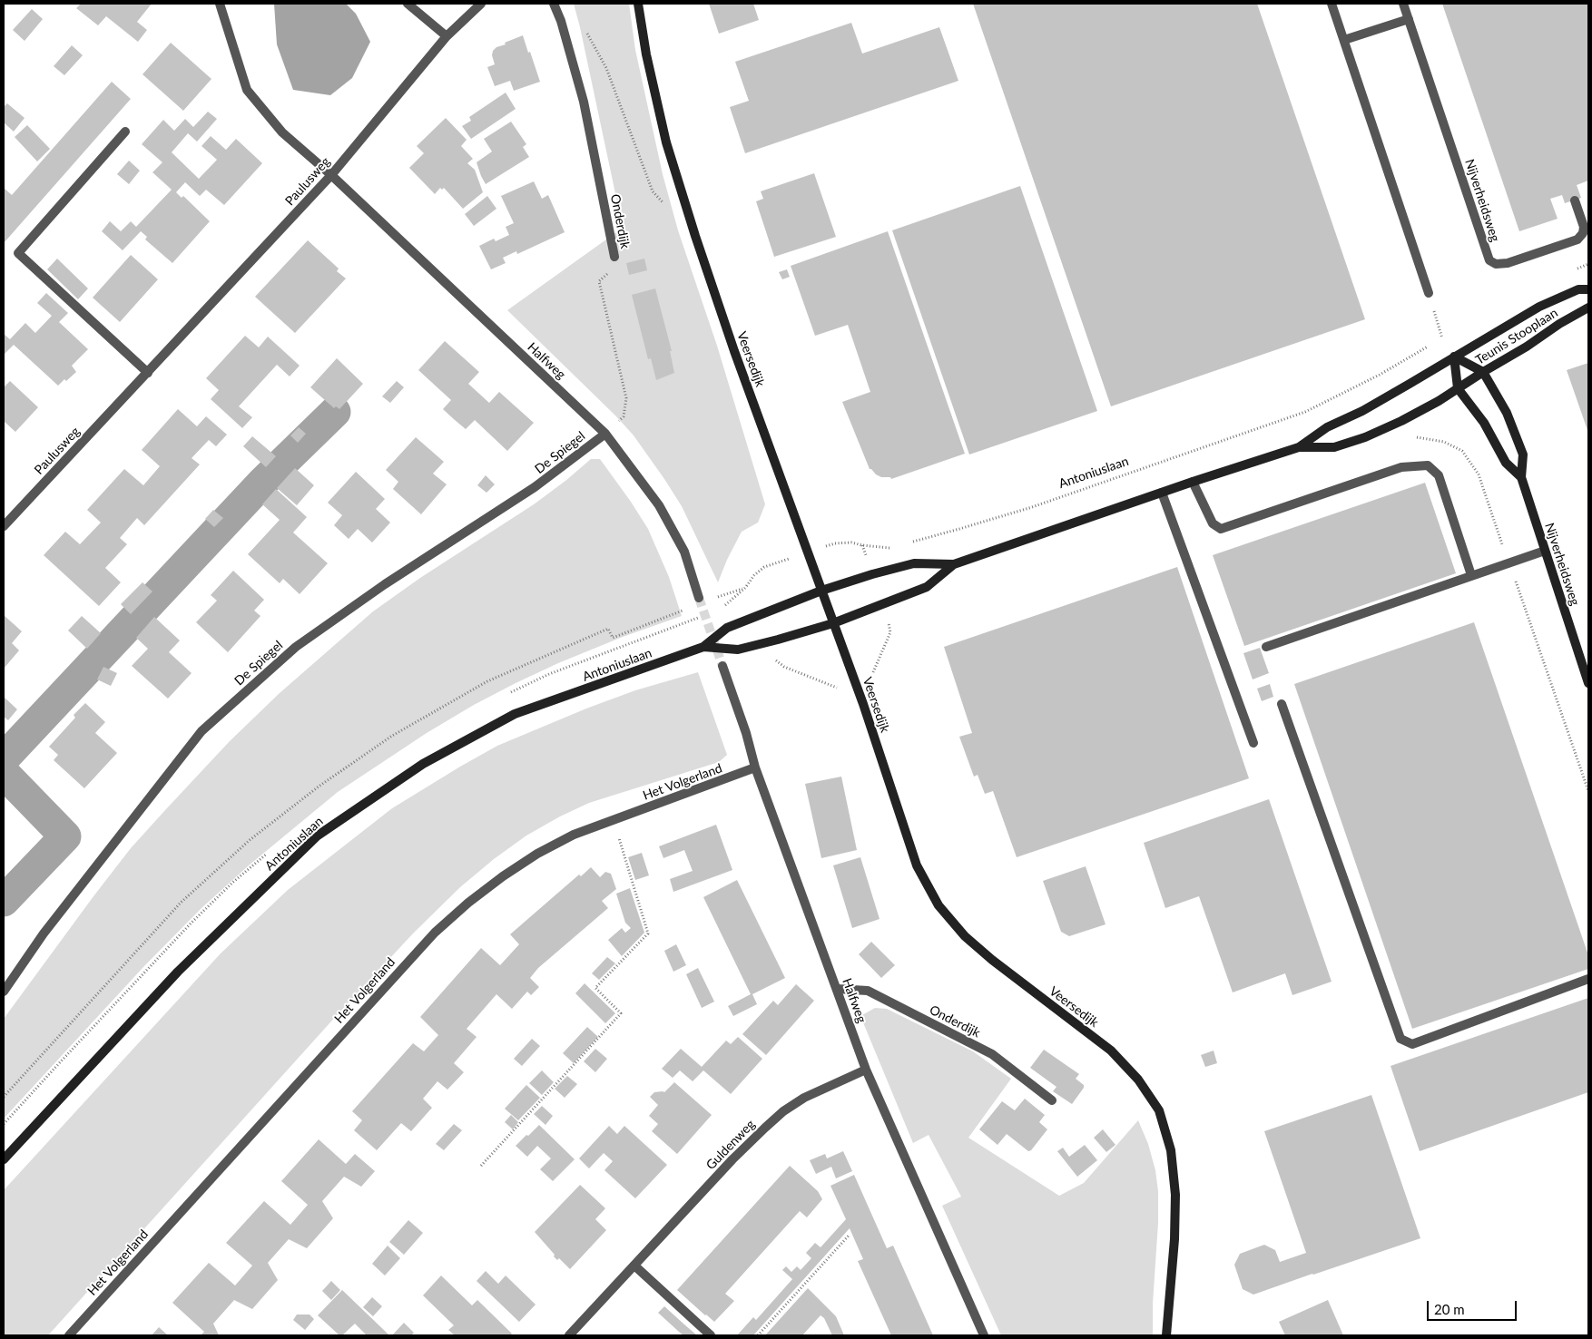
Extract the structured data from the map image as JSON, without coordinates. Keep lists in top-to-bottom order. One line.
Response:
{"streets":{"main road":["Nijverheidsweg","Teunis Stooplaan","Veersedijk","Antoniuslaan"],"street":["Paulusweg","Onderdijk","Halfweg","De Spiegel","Het Volgerland","Guldenweg"]},"crossings":[["Paulusweg","Halfweg"],["Nijverheidsweg","Teunis Stooplaan"],["Nijverheidsweg","Antoniuslaan"],["Onderdijk","Halfweg"],["Onderdijk","De Spiegel"],["Teunis Stooplaan","Antoniuslaan"],["Veersedijk","Antoniuslaan"],["Halfweg","De Spiegel"],["Halfweg","Het Volgerland"],["Halfweg","Guldenweg"]],"scale_bar":"20 m"}
